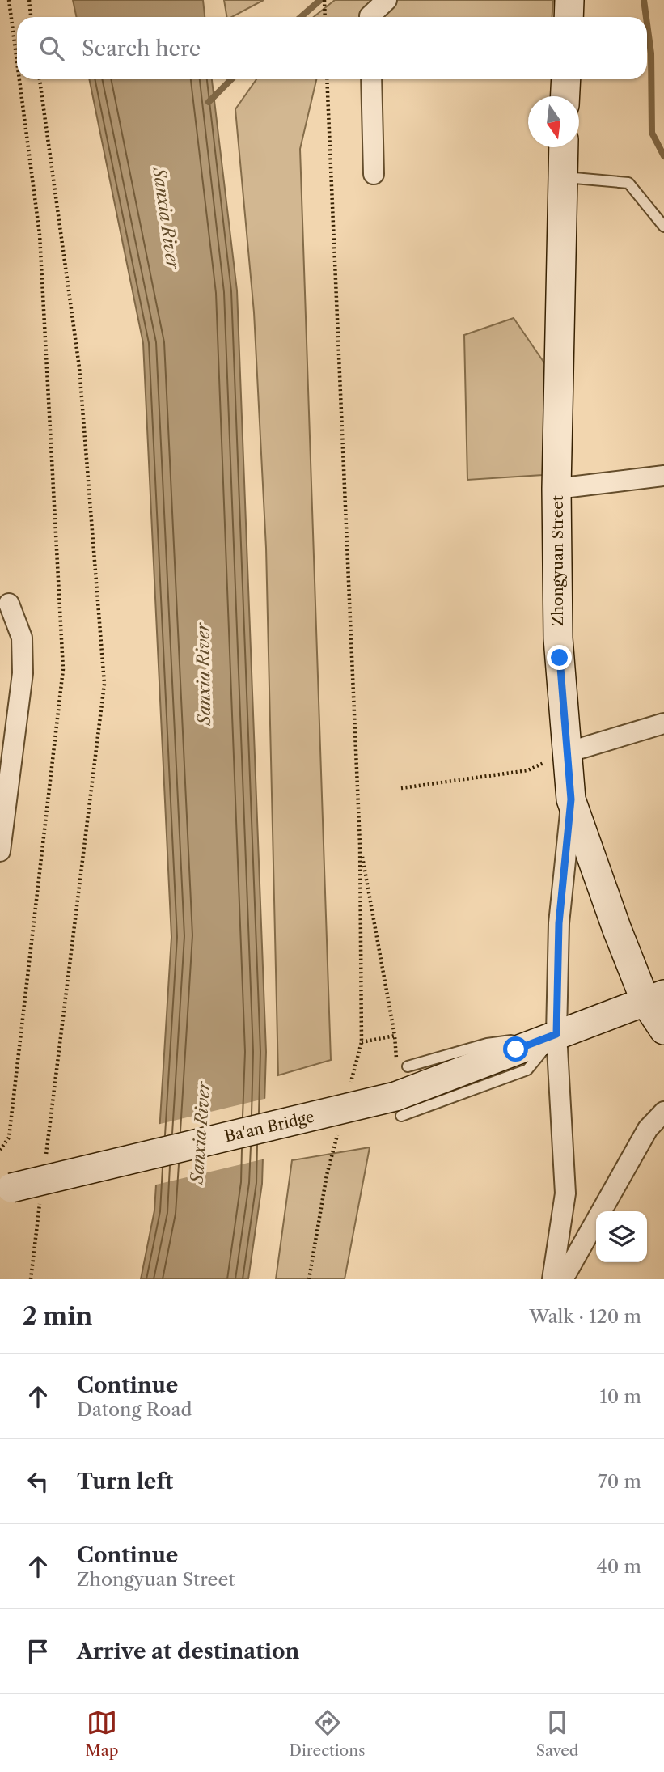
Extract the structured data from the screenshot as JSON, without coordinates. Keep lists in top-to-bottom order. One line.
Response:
{"streets":{"street":["Zhongyuan Street","Ba'an Bridge"]},"crossings":[["Zhongyuan Street","Ba'an Bridge"]],"water":["Sanxia River"],"north":"bottom","page":{"search":"Search here","heading":["2 min","Walk · 120 m"],"list":[["Continue","Datong Road","10 m"],["Turn left","70 m"],["Continue","Zhongyuan Street","40 m"],"Arrive at destination"],"nav":["Map","Directions","Saved"]}}
